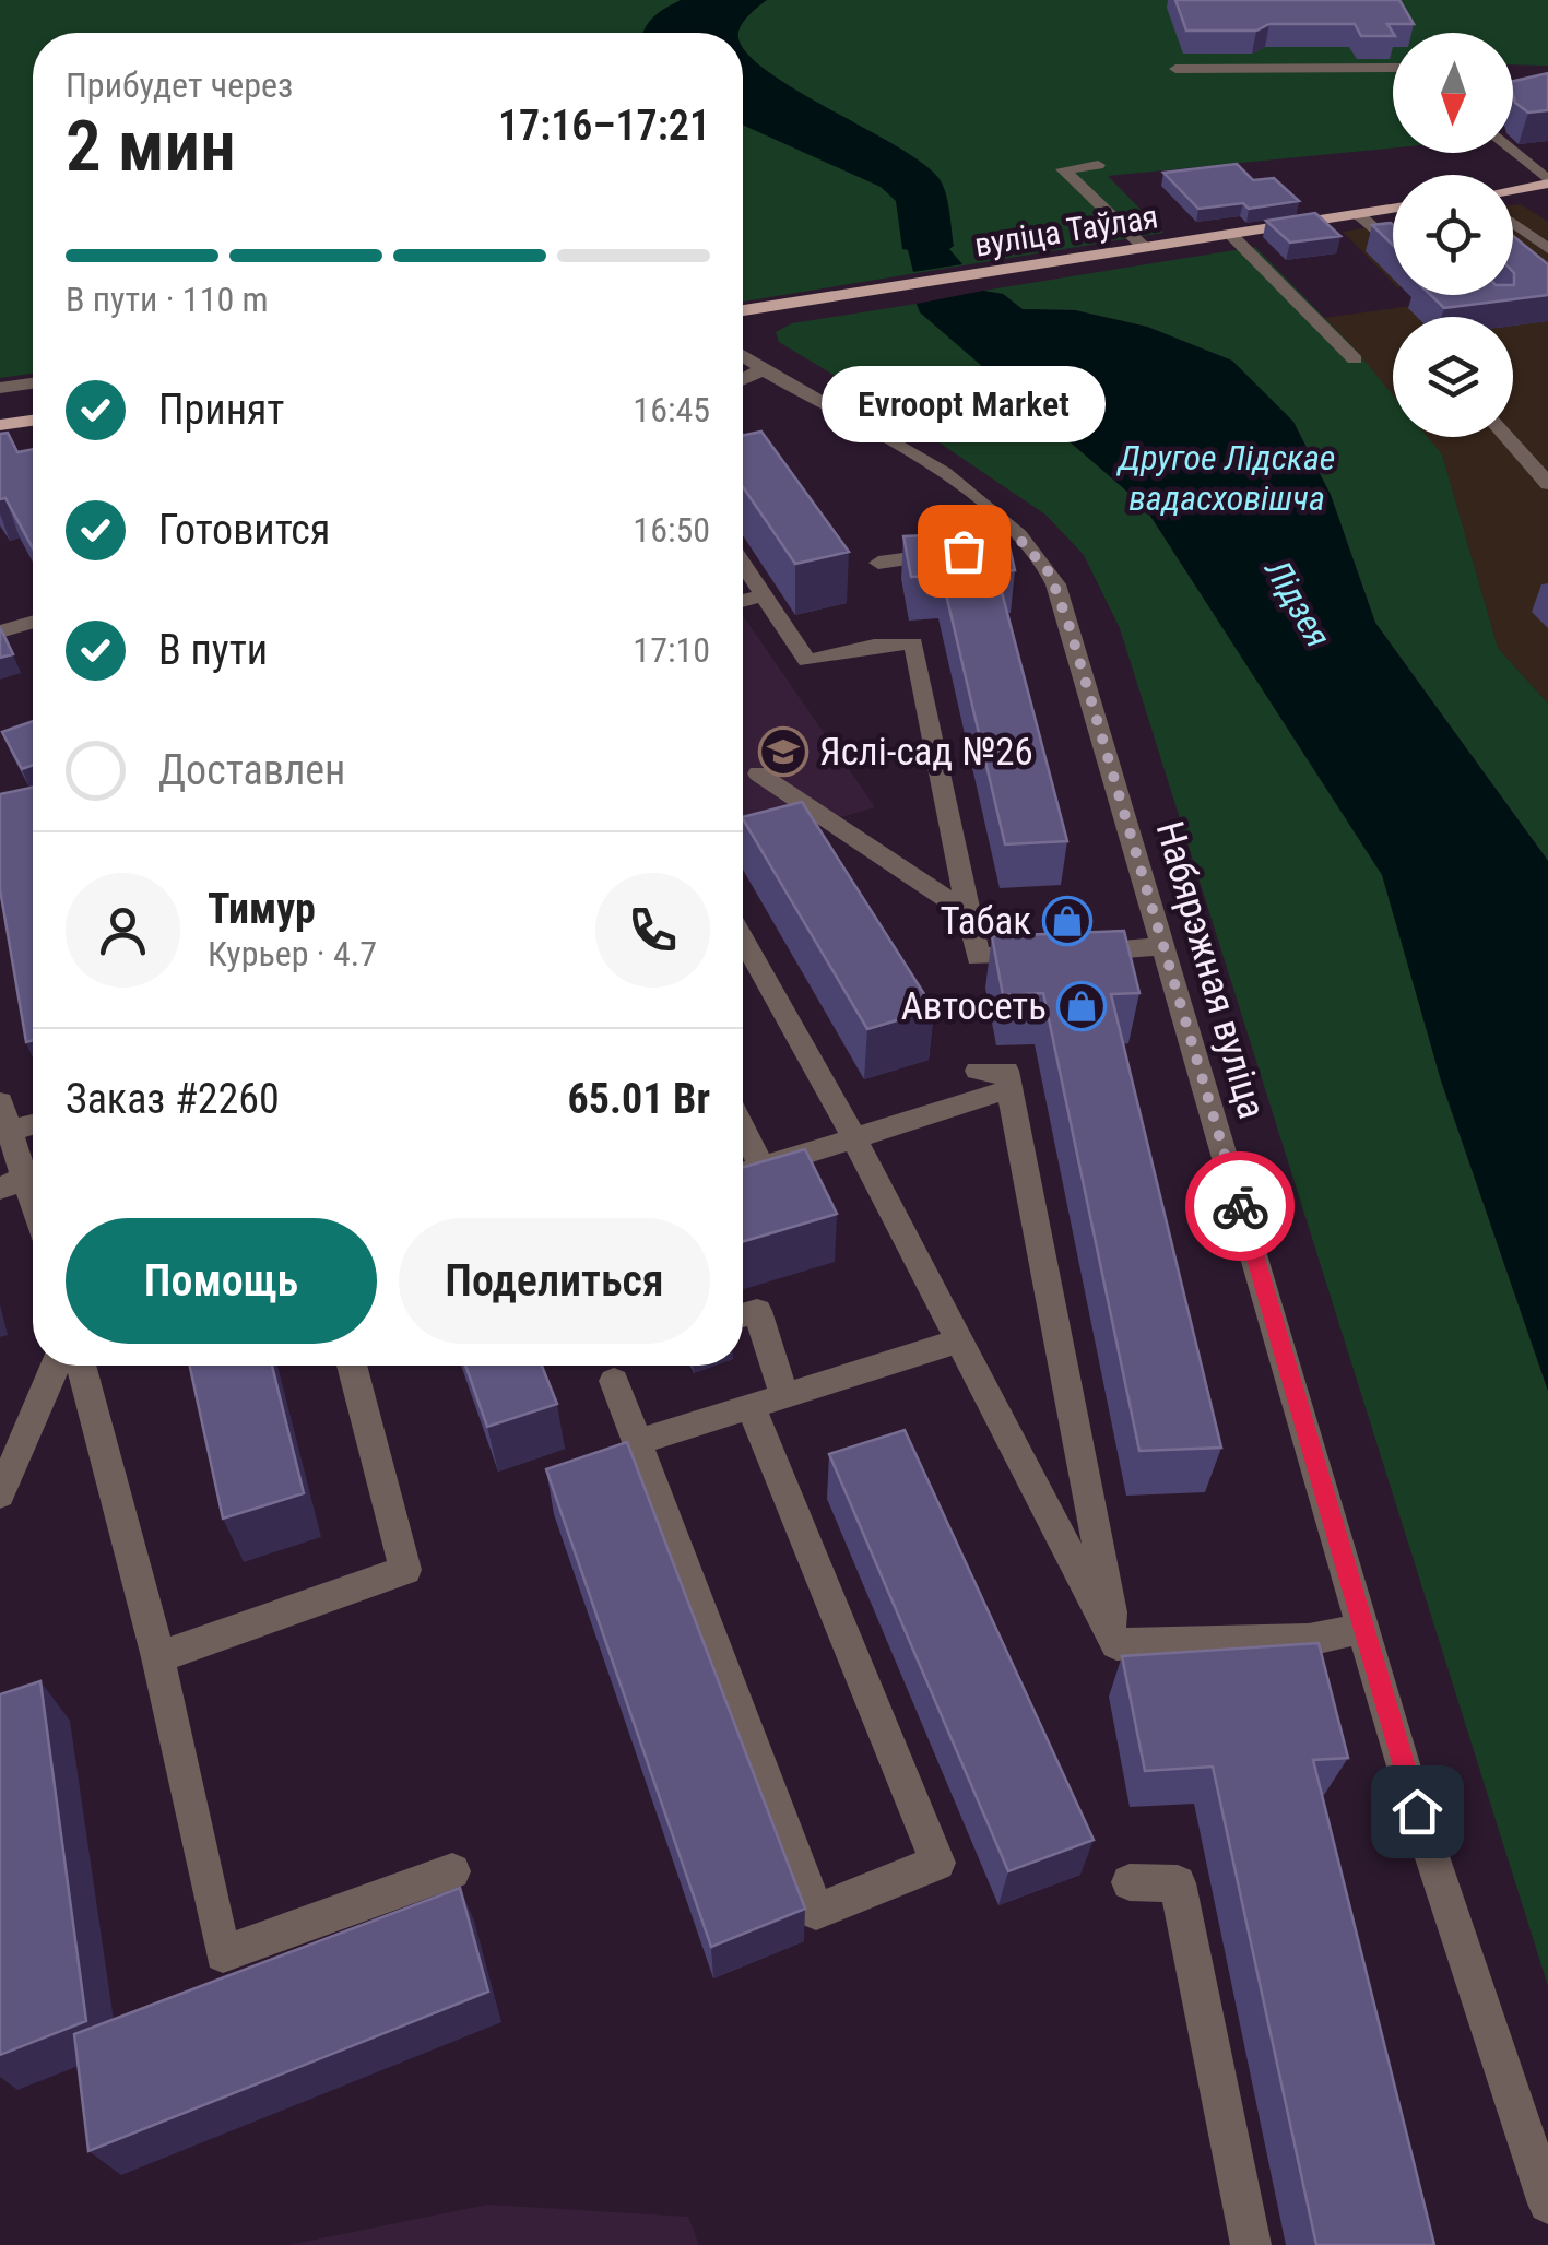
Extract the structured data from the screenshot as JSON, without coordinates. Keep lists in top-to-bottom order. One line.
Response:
{"streets":{"main road":["вуліца Таўлая"],"street":["Набярэжная вуліца"]},"water":["Другое Лідскае вадасховішча","Лідзея"],"places":{"other":["Evroopt Market"],"school or university":["Яслі-сад №26"],"shop":["Табак","Автосеть"]},"north":"bottom","page":{"heading":["2 мин","Прибудет через","17:16–17:21"],"panel":["Тимур","Курьер · 4.7","Заказ #2260","65.01 Br"],"bar":"В пути · 110 m","list":[["Принят","16:45"],["Готовится","16:50"],["В пути","17:10"],"Доставлен"],"bubble":"Evroopt Market","buttons":["Помощь","Поделиться"]}}
